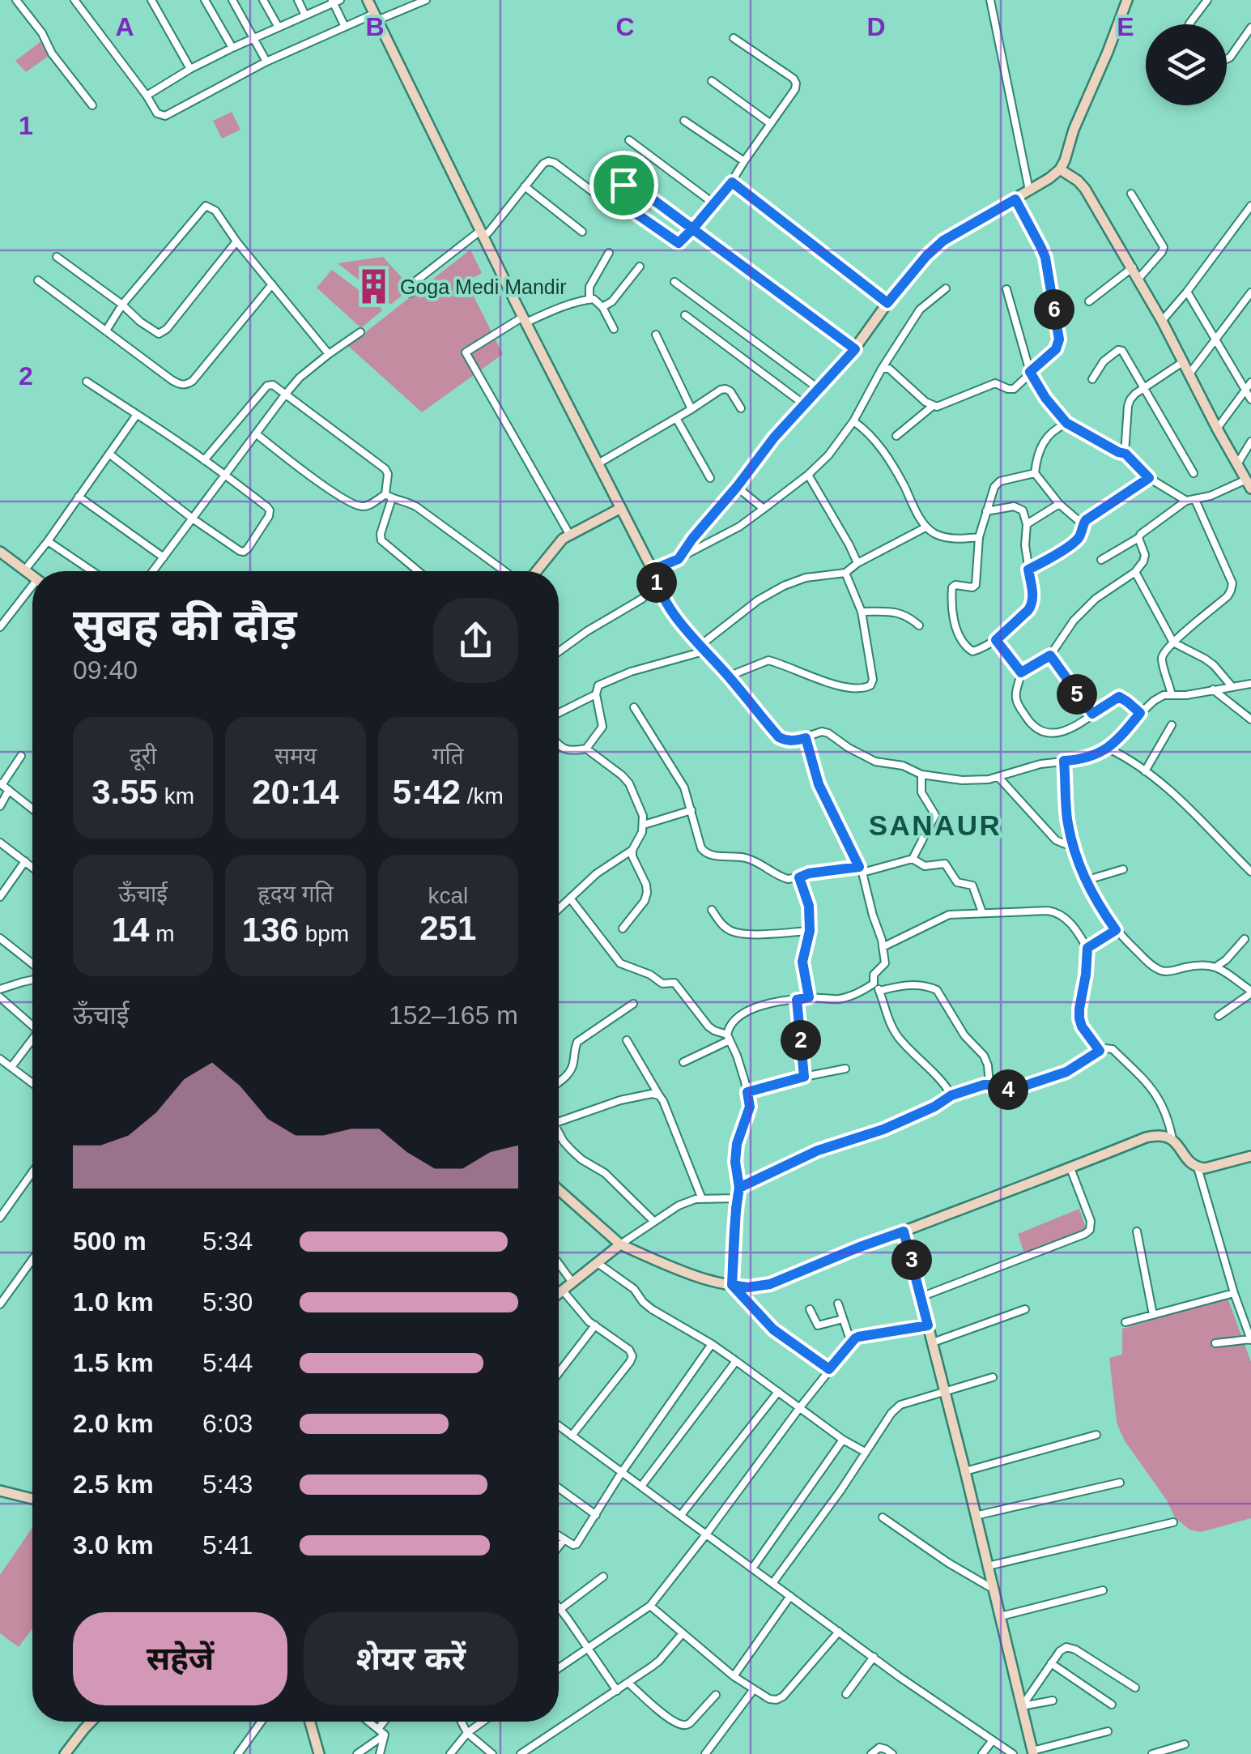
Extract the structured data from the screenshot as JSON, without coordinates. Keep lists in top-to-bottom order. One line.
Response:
{"districts":["SANAUR"],"places":{"building":["Goga Medi Mandir"]},"page":{"pins":["6","1","5","2","4","3"],"heading":["सुबह की दौड़","09:40"],"stats":[["दूरी","3.55 km"],["समय","20:14"],["गति","5:42 /km"],["ऊँचाई","14 m"],["हृदय गति","136 bpm"],["kcal","251"]],"chart":["ऊँचाई","152–165 m"],"list":[{"name":"500 m","note":"5:34"},{"name":"1.0 km","note":"5:30"},{"name":"1.5 km","note":"5:44"},{"name":"2.0 km","note":"6:03"},{"name":"2.5 km","note":"5:43"},{"name":"3.0 km","note":"5:41"}],"buttons":["सहेजें","शेयर करें"]},"grid":{"columns":["A","B","C","D","E"],"rows":["1","2"]}}
